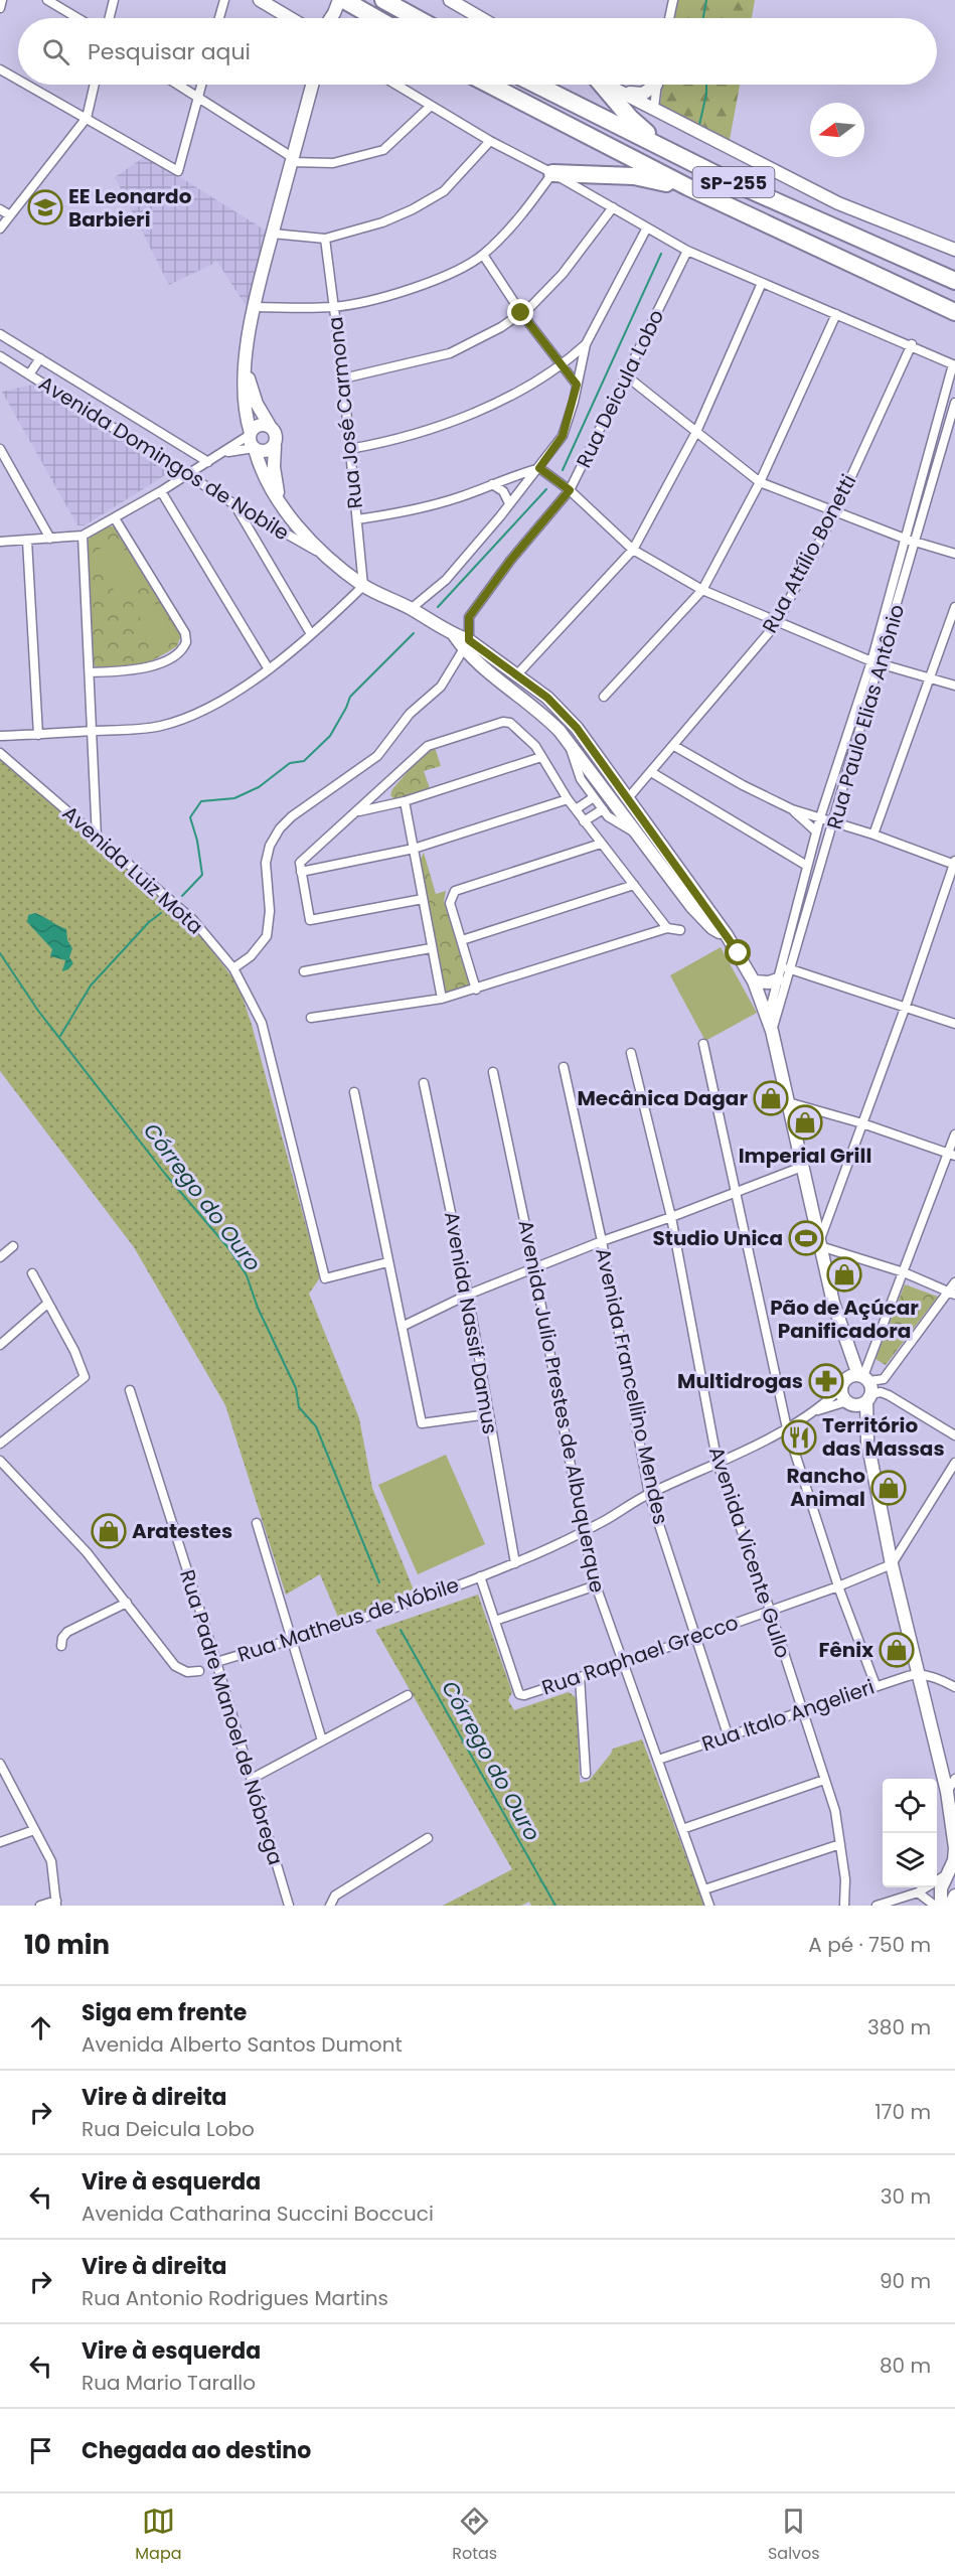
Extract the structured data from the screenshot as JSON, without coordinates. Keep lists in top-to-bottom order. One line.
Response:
{"streets":{"highway":["SP-255"],"street":["Rua Deicula Lobo","Rua José Carmona","Avenida Domingos de Nobile","Rua Attílio Bonetti","Rua Paulo Elias Antônio","Avenida Luiz Mota","Avenida Nassif Damus","Avenida Francellino Mendes","Avenida Julio Prestes de Albuquerque","Avenida Vicente Gullo","Rua Matheus de Nóbile","Rua Raphael Grecco","Rua Italo Angelieri","Rua Padre Manoel de Nóbrega"]},"crossings":[["Avenida Nassif Damus","Rua Matheus de Nóbile"],["Avenida Francellino Mendes","Rua Matheus de Nóbile"],["Avenida Francellino Mendes","Rua Raphael Grecco"],["Avenida Francellino Mendes","Rua Italo Angelieri"],["Avenida Julio Prestes de Albuquerque","Rua Matheus de Nóbile"],["Avenida Julio Prestes de Albuquerque","Rua Raphael Grecco"],["Avenida Julio Prestes de Albuquerque","Rua Italo Angelieri"],["Avenida Vicente Gullo","Rua Matheus de Nóbile"],["Avenida Vicente Gullo","Rua Raphael Grecco"],["Avenida Vicente Gullo","Rua Italo Angelieri"],["Rua Matheus de Nóbile","Rua Padre Manoel de Nóbrega"]],"water":["Córrego do Ouro"],"places":{"school or university":["EE Leonardo Barbieri"],"shop":["Mecânica Dagar","Imperial Grill","Pão de Açúcar Panificadora","Rancho Animal","Aratestes","Fênix"],"sports":["Studio Unica"],"pharmacy":["Multidrogas"],"restaurant":["Território das Massas"]},"north":"left","page":{"search":"Pesquisar aqui","heading":["10 min","A pé · 750 m"],"list":[["Siga em frente","Avenida Alberto Santos Dumont","380 m"],["Vire à direita","Rua Deicula Lobo","170 m"],["Vire à esquerda","Avenida Catharina Succini Boccuci","30 m"],["Vire à direita","Rua Antonio Rodrigues Martins","90 m"],["Vire à esquerda","Rua Mario Tarallo","80 m"],"Chegada ao destino"],"nav":["Mapa","Rotas","Salvos"]}}
